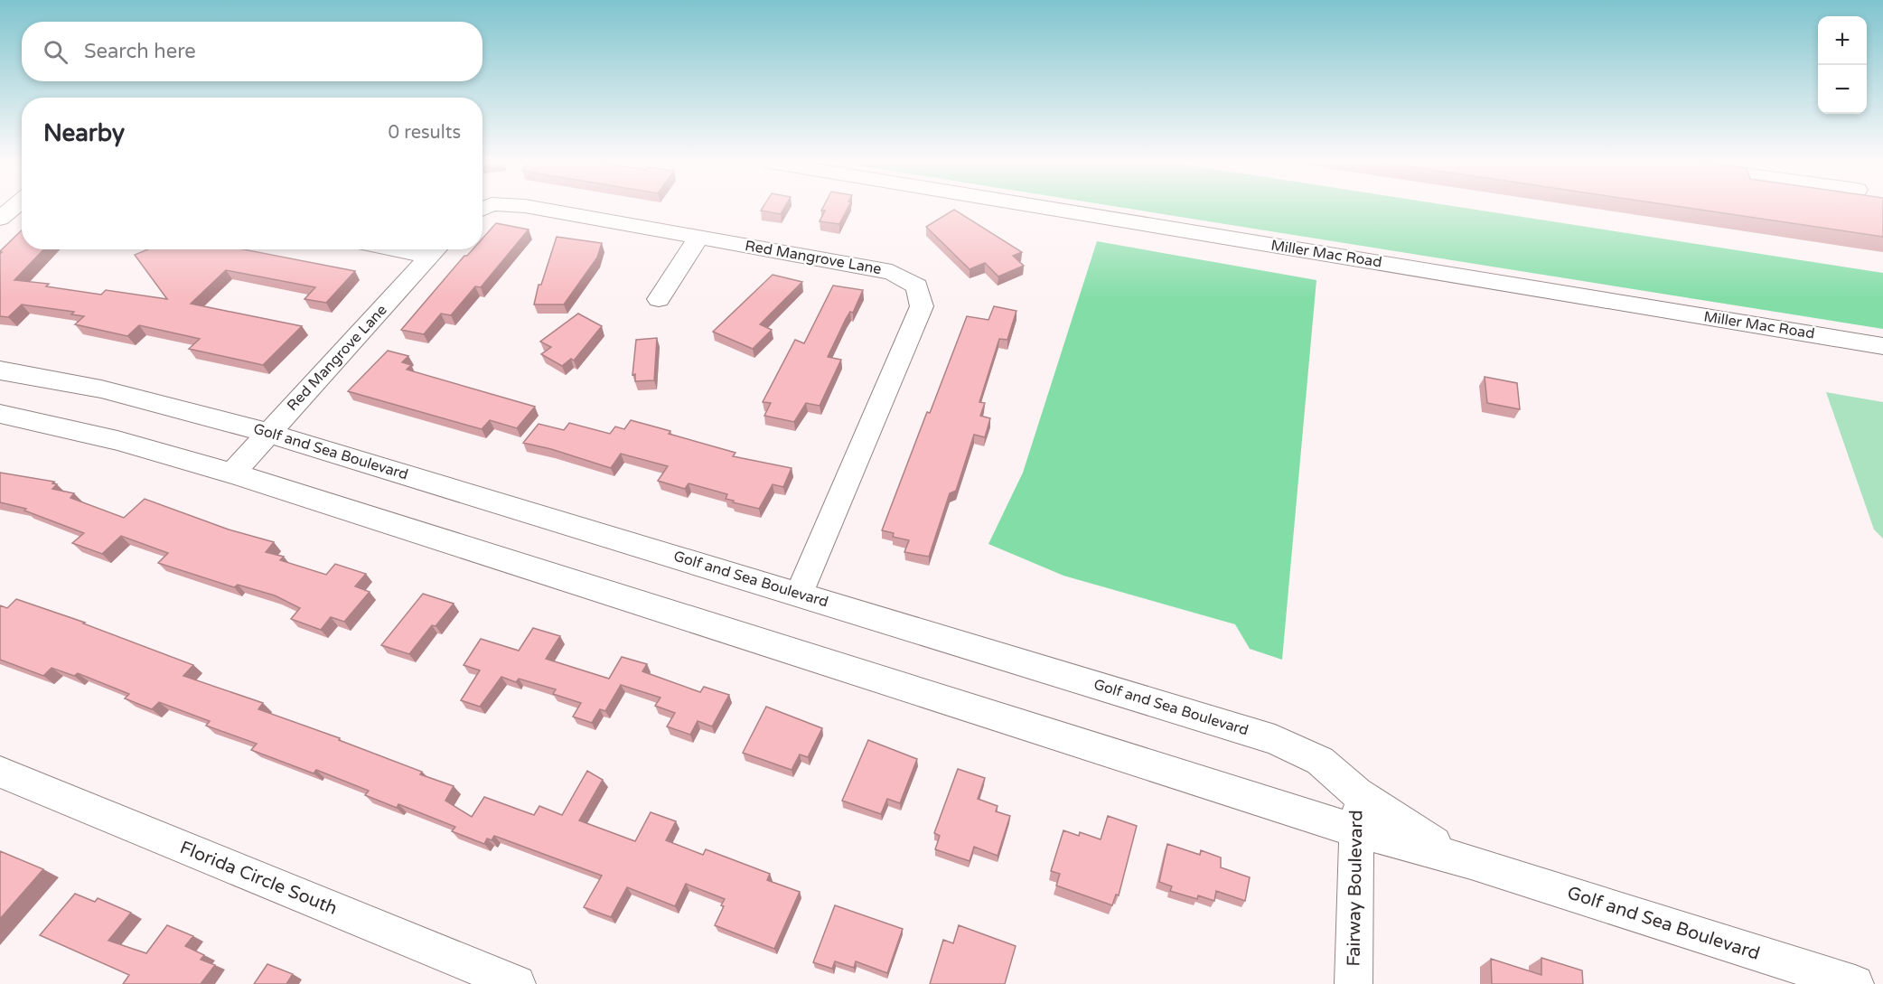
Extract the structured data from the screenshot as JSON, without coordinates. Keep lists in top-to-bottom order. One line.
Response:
{"streets":{"street":["Miller Mac Road","Red Mangrove Lane","Golf and Sea Boulevard","Florida Circle South","Fairway Boulevard"]},"crossings":[["Red Mangrove Lane","Golf and Sea Boulevard"],["Golf and Sea Boulevard","Fairway Boulevard"]],"page":{"map_buttons":["+","−"],"search":"Search here","heading":["Nearby","0 results"]}}
